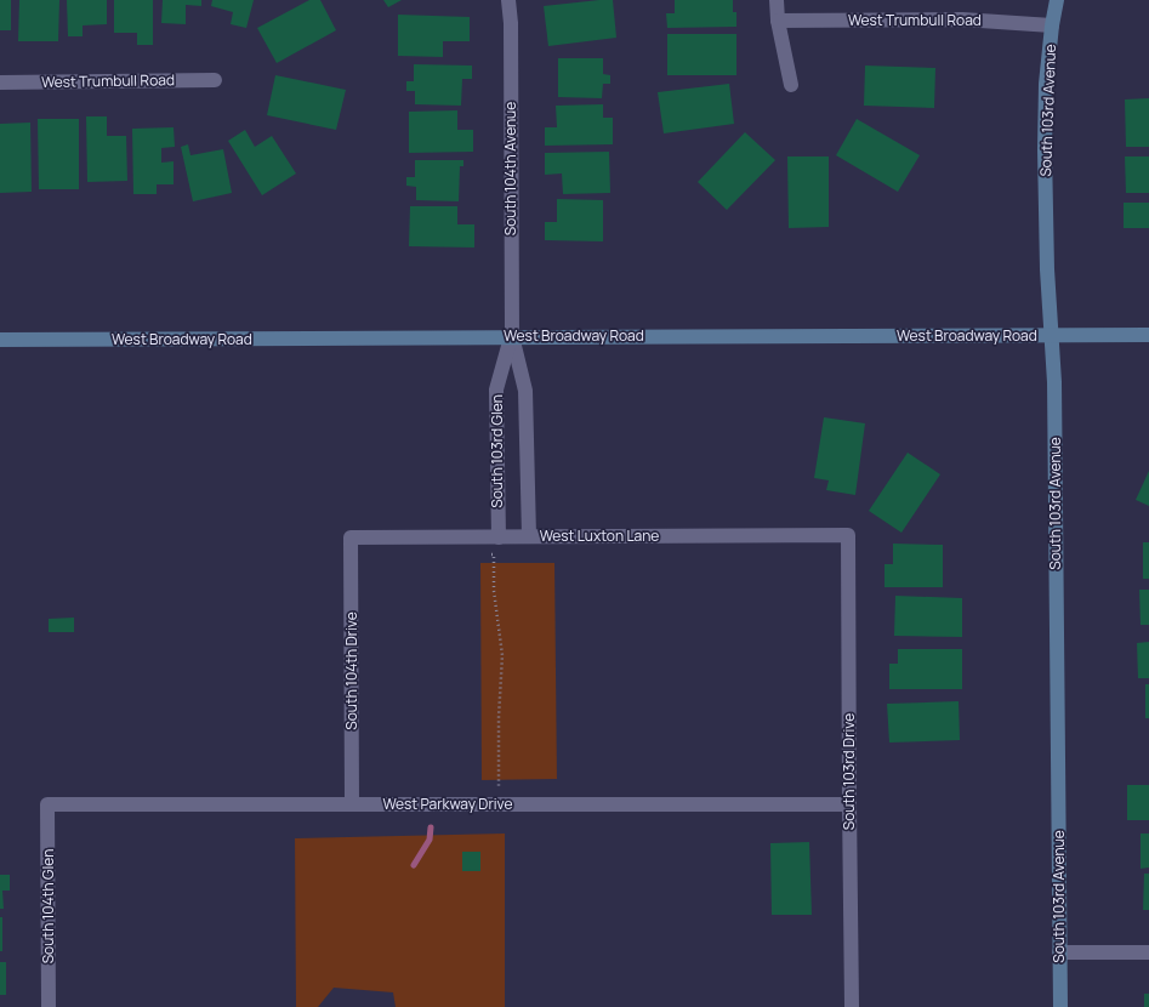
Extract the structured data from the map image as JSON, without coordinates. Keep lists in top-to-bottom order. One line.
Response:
{"streets":{"main road":["South 103rd Avenue","West Broadway Road"],"street":["West Trumbull Road","South 104th Avenue","South 103rd Glen","West Luxton Lane","South 104th Drive","South 103rd Drive","West Parkway Drive","South 104th Glen"]},"crossings":[["West Trumbull Road","South 103rd Avenue"],["South 103rd Avenue","West Broadway Road"],["South 104th Avenue","West Broadway Road"],["South 104th Avenue","South 103rd Glen"],["West Broadway Road","South 103rd Glen"],["South 103rd Glen","West Luxton Lane"],["West Luxton Lane","South 104th Drive"],["West Luxton Lane","South 103rd Drive"],["South 104th Drive","West Parkway Drive"],["South 103rd Drive","West Parkway Drive"],["West Parkway Drive","South 104th Glen"]]}
